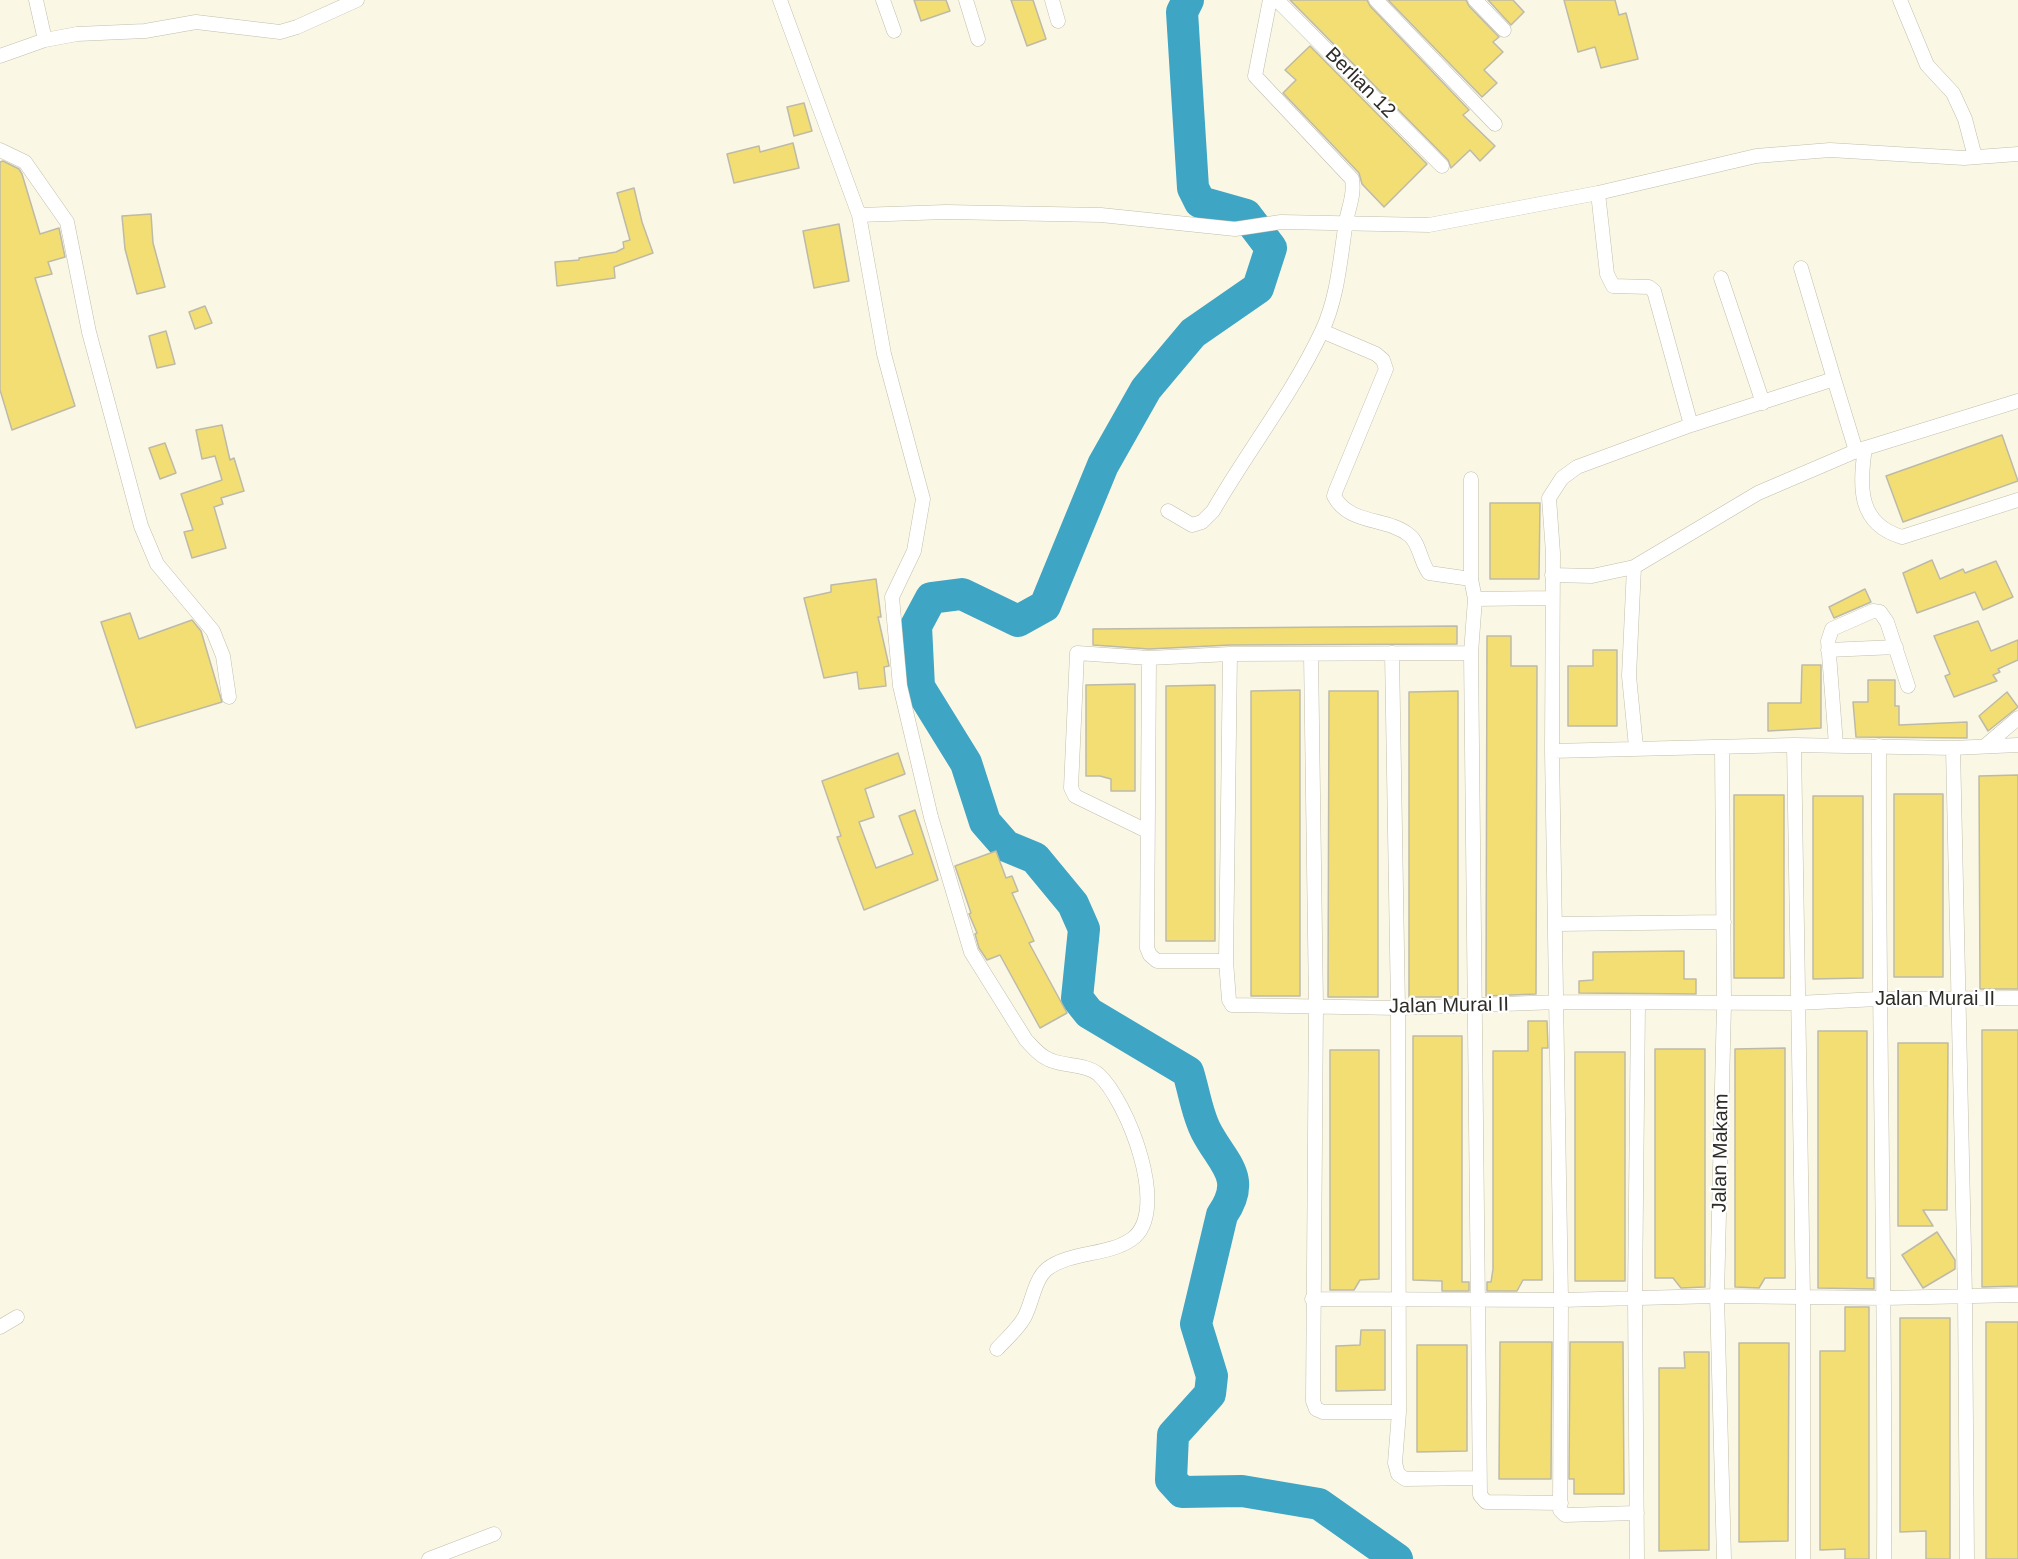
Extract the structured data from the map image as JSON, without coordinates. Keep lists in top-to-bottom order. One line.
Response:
{"streets":{"street":["Berlian 12","Jalan Murai II","Jalan Makam"]},"crossings":[["Jalan Murai II","Jalan Makam"]]}
